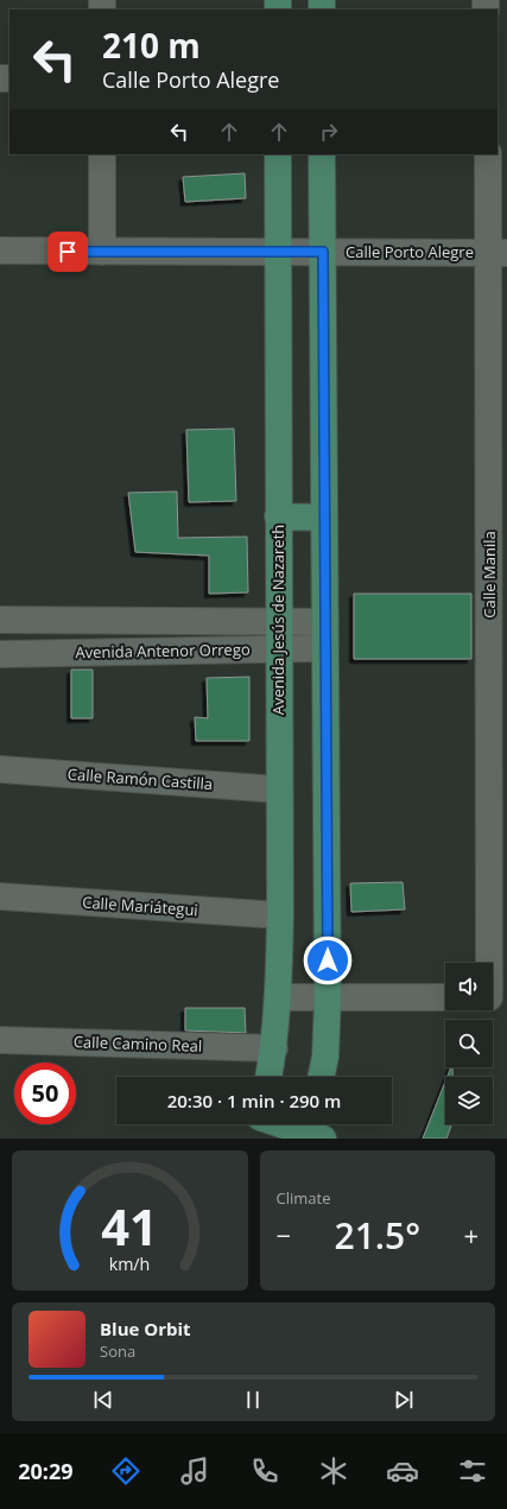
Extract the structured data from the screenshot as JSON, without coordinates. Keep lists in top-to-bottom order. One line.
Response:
{"streets":{"main road":["Avenida Jesús de Nazareth"],"street":["Calle Porto Alegre","Calle Manila","Avenida Antenor Orrego","Calle Ramón Castilla","Calle Mariátegui","Calle Camino Real"]},"crossings":[["Calle Porto Alegre","Calle Manila"],["Calle Porto Alegre","Avenida Jesús de Nazareth"],["Avenida Jesús de Nazareth","Avenida Antenor Orrego"],["Avenida Jesús de Nazareth","Calle Ramón Castilla"],["Avenida Jesús de Nazareth","Calle Mariátegui"],["Avenida Jesús de Nazareth","Calle Camino Real"]],"page":{"turn":["210 m","Calle Porto Alegre"],"limit":"50","trip":"20:30 · 1 min · 290 m","tile":"Climate","heat":["−","21.5°","+"],"song":["Blue Orbit","Sona"],"tabs":"20:29","gauge":["41","km/h"]}}
